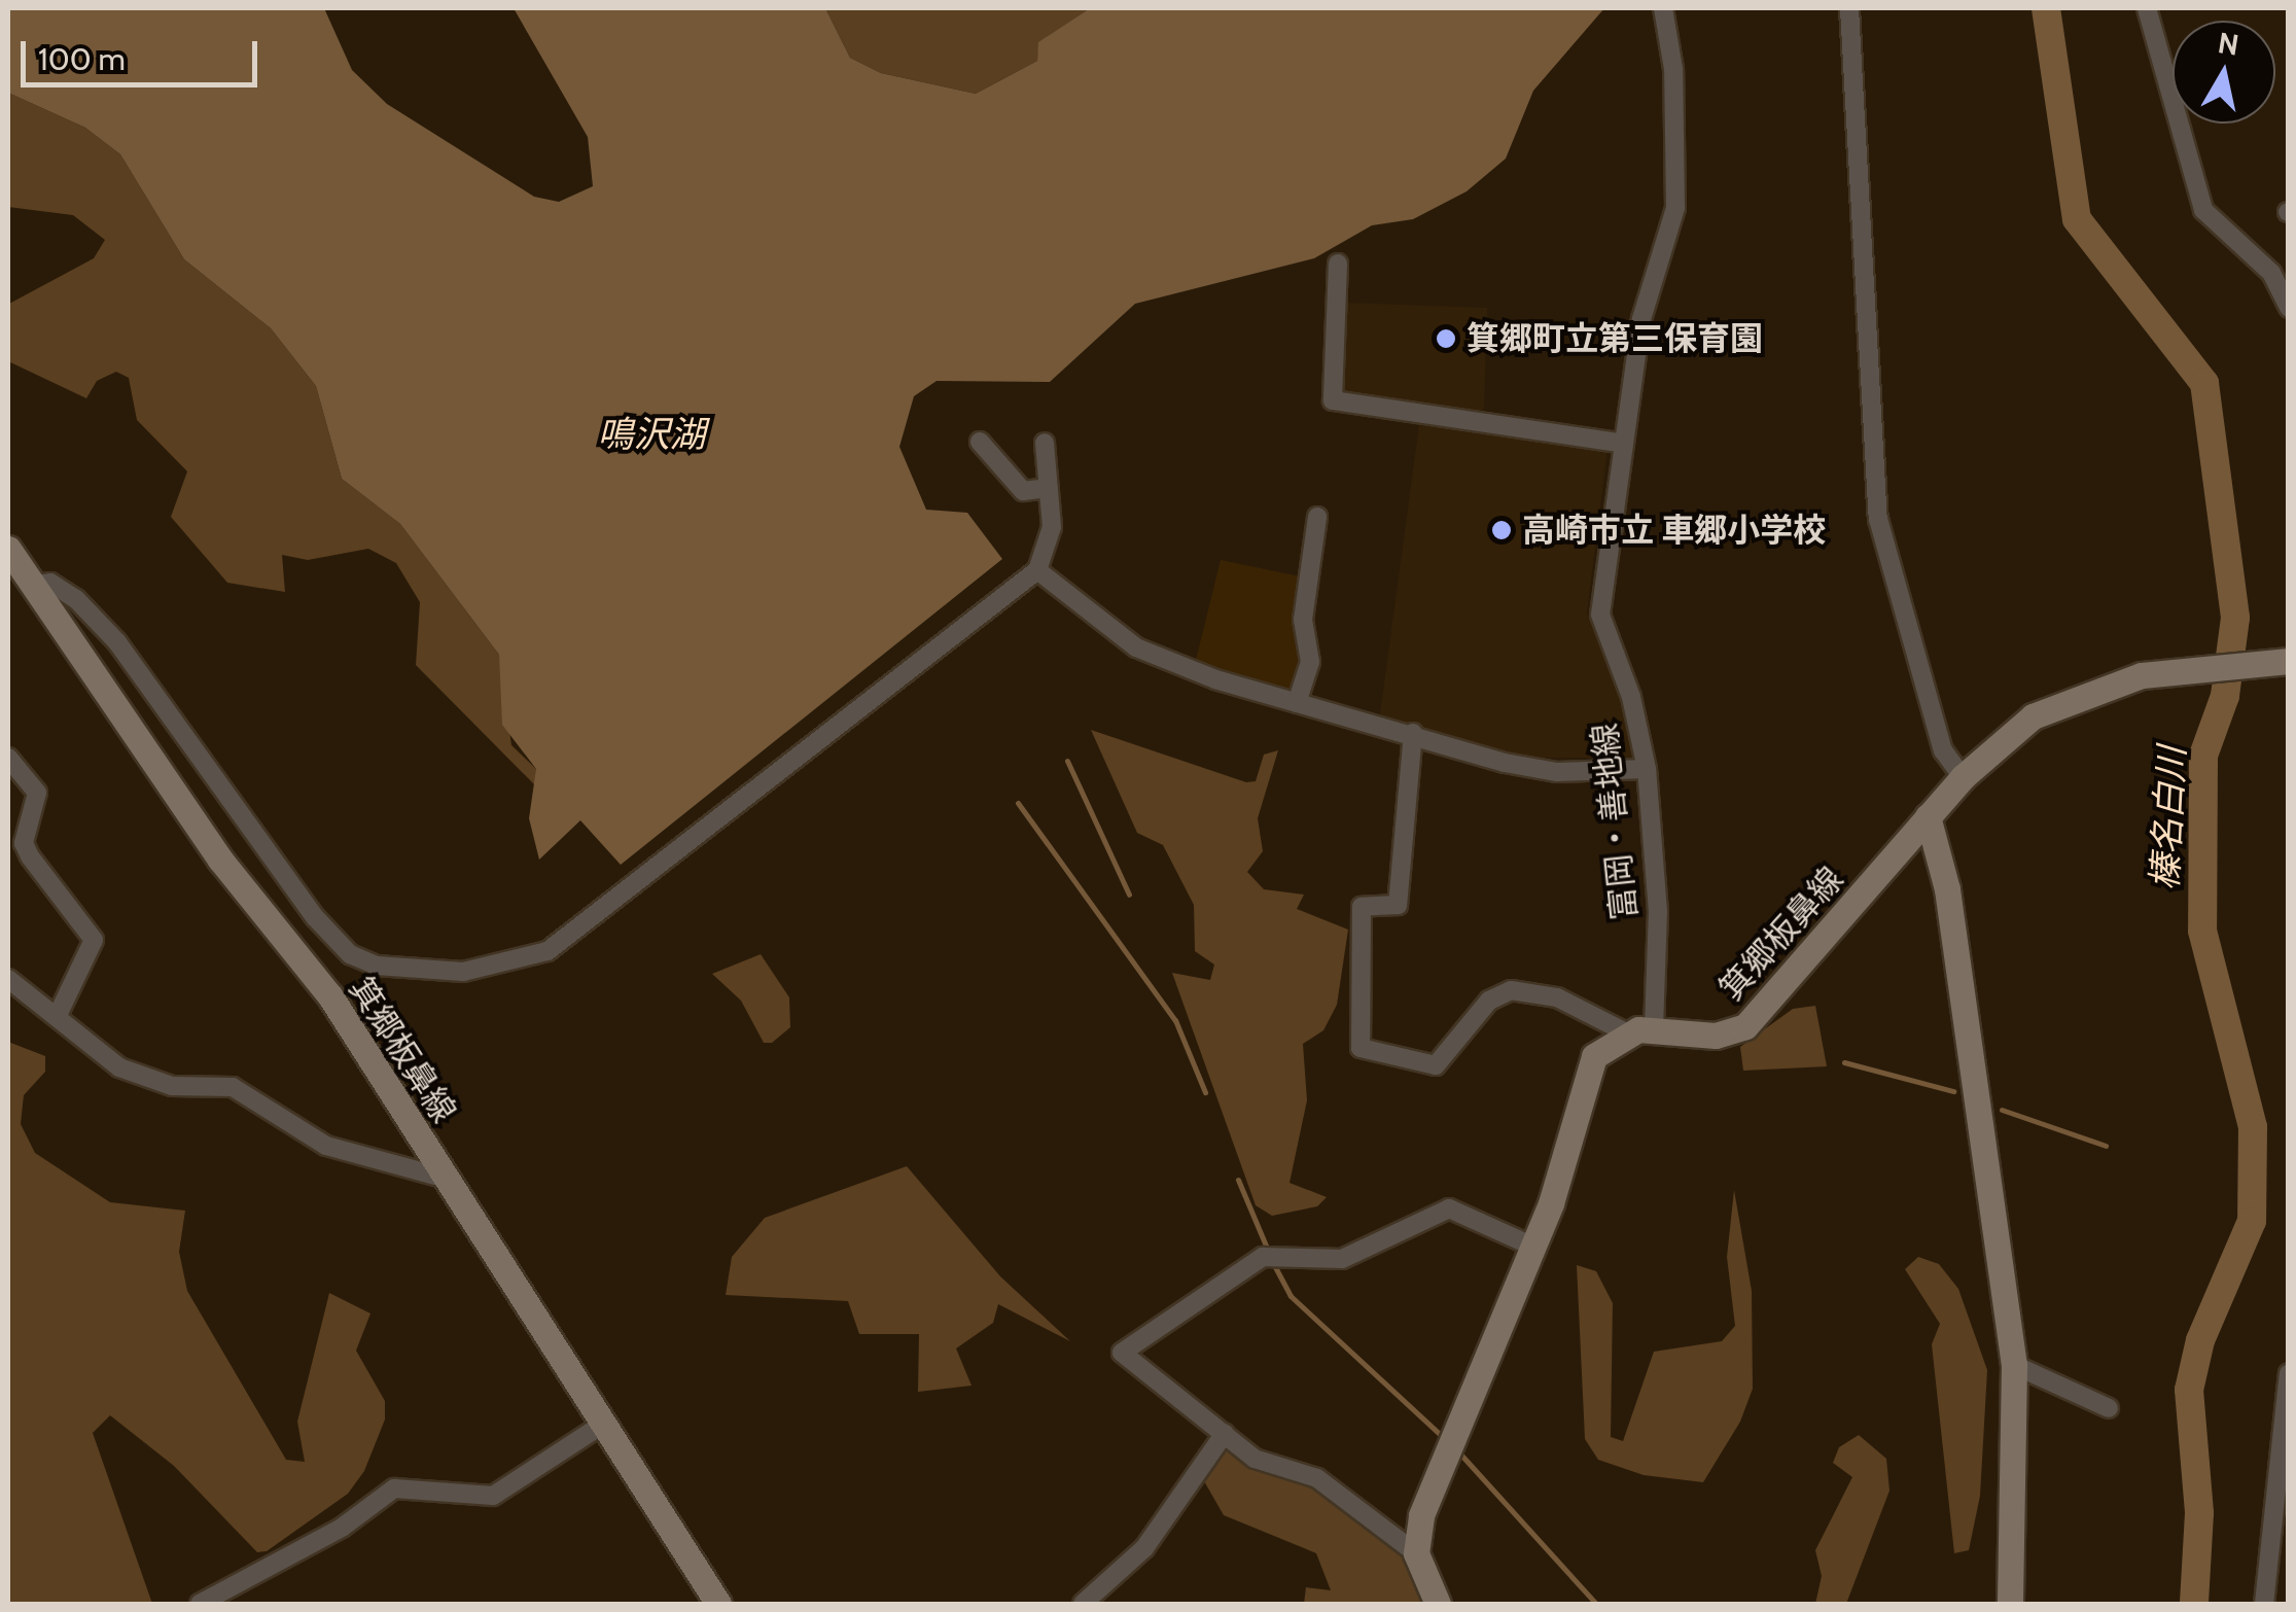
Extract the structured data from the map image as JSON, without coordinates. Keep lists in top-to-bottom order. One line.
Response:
{"streets":{"main road":["箕郷板鼻線"],"street":["富岡・善地線"]},"crossings":[["富岡・善地線","箕郷板鼻線"]],"water":["鳴沢湖","榛名白川"],"places":["箕郷町立第三保育園","高崎市立 車郷小学校"],"scale_bar":"100 m","north":"top"}
